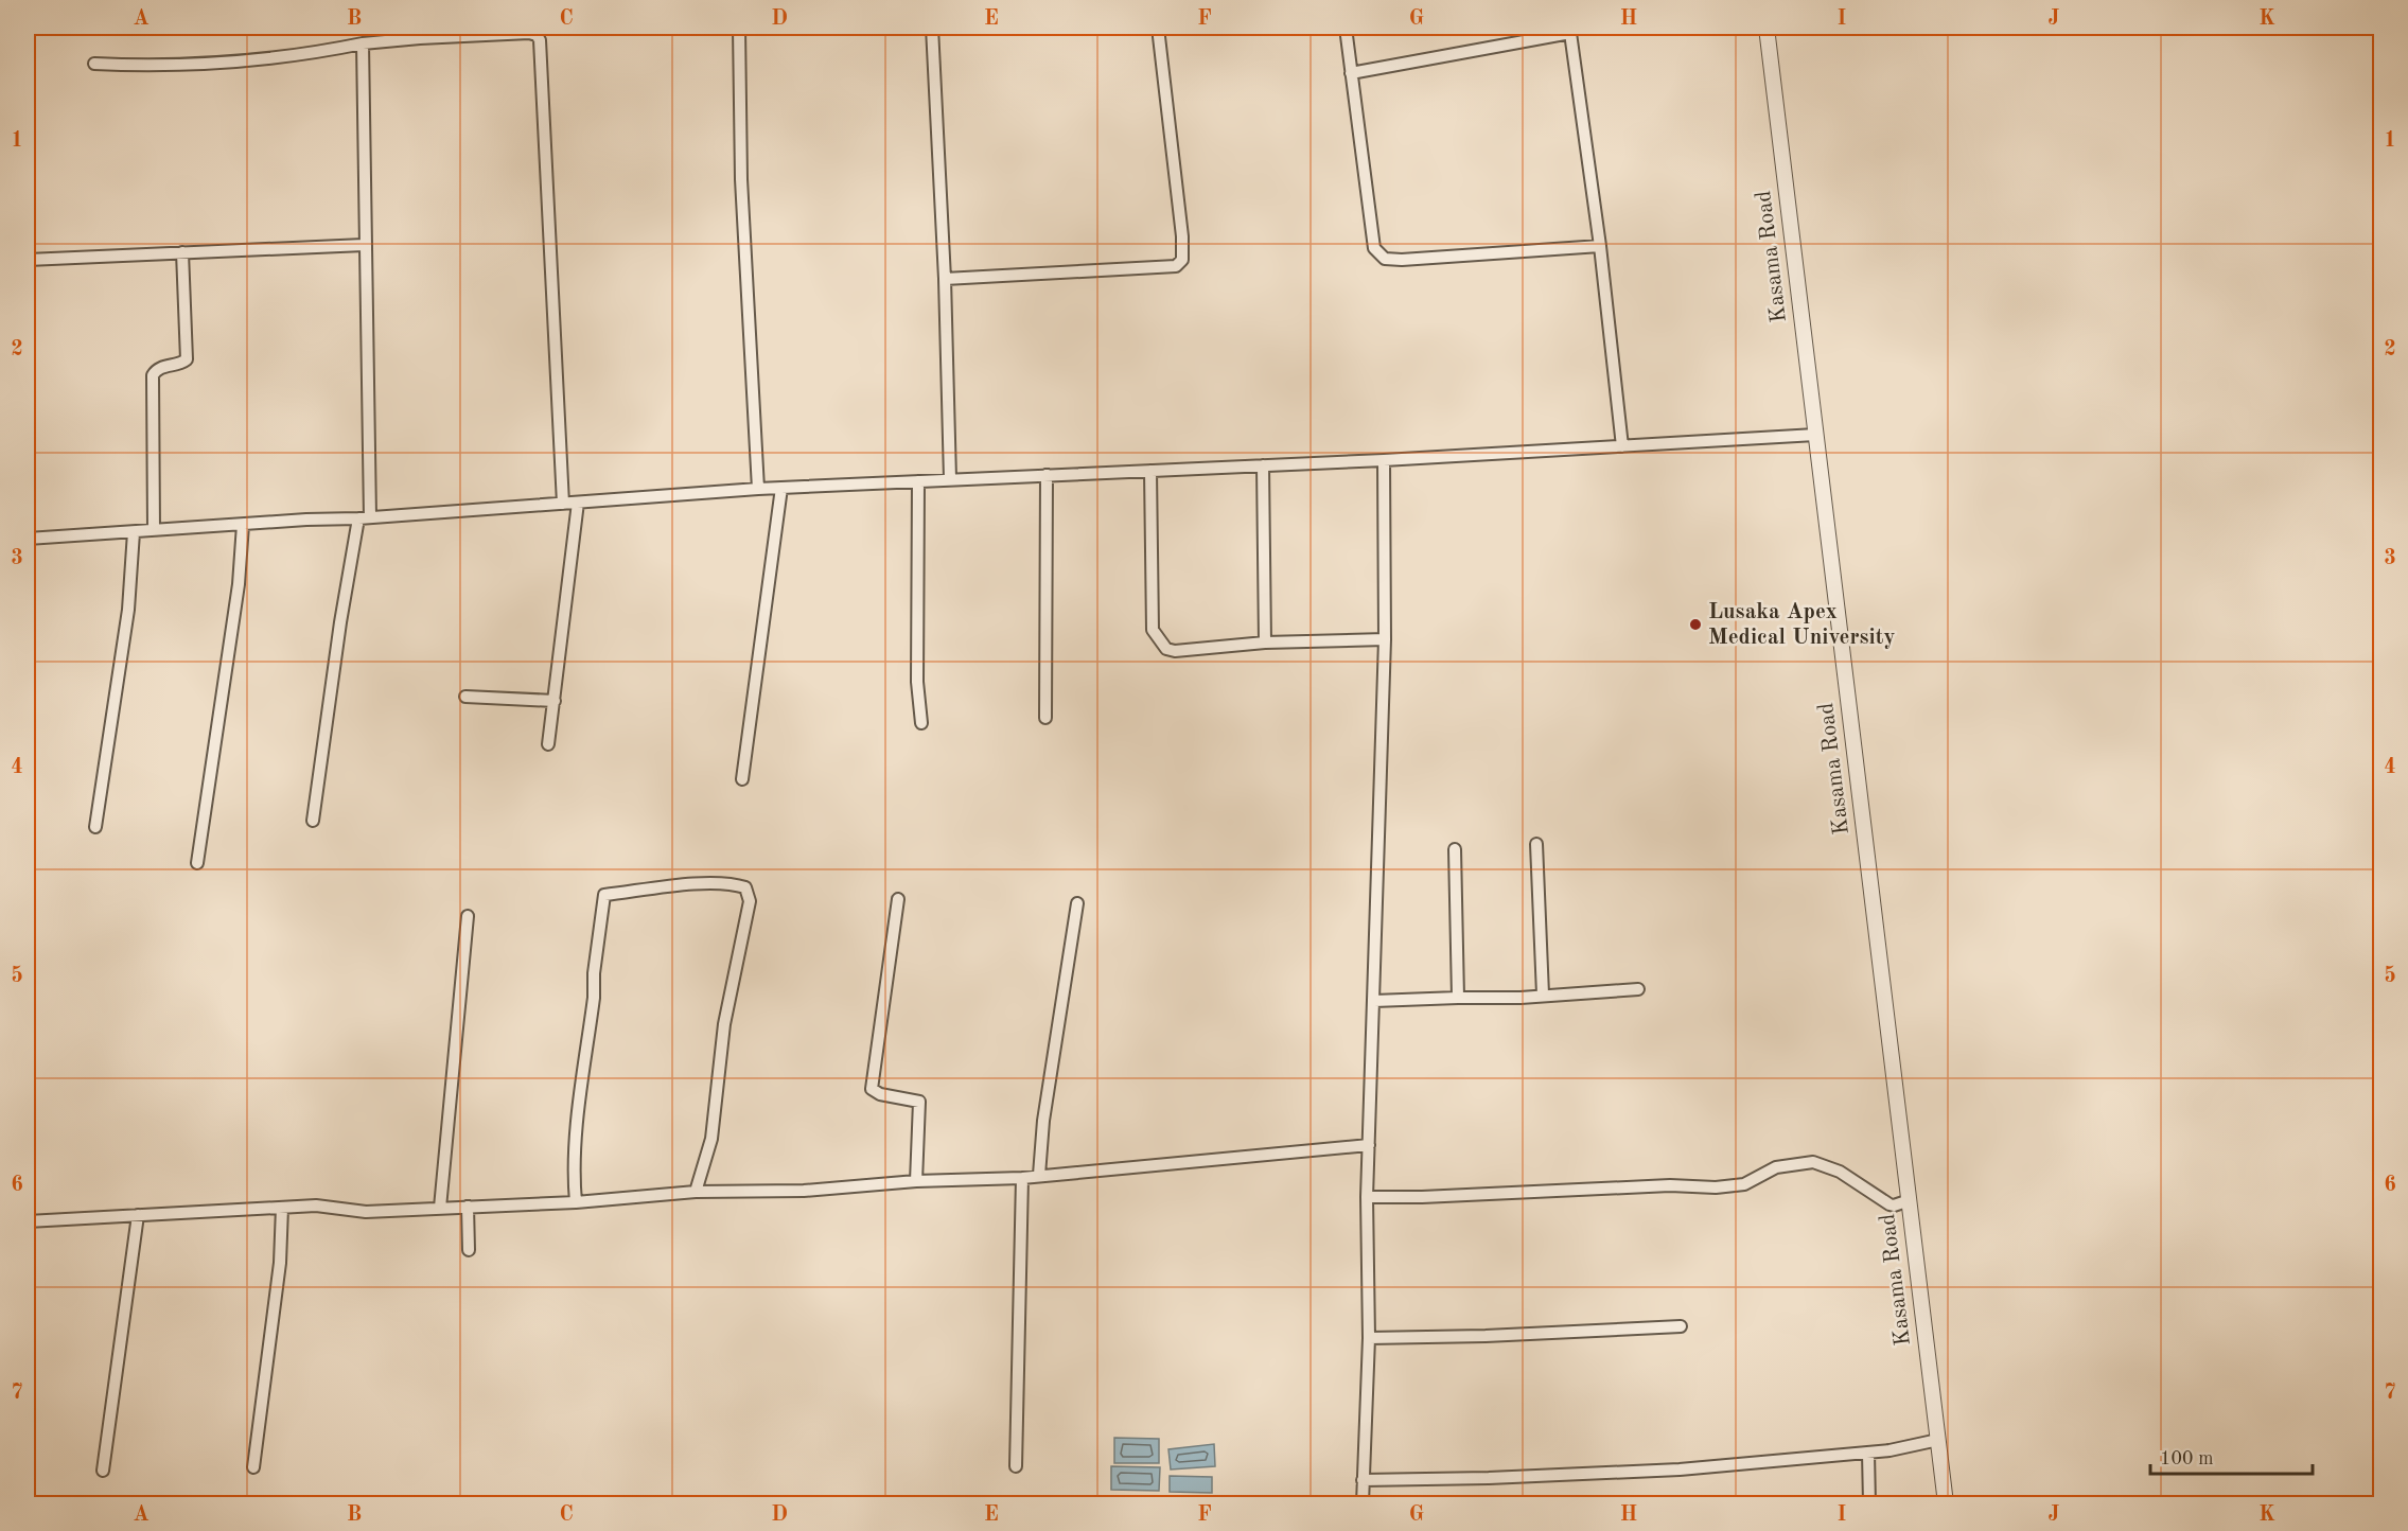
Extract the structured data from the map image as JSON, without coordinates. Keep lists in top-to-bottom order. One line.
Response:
{"streets":{"street":["Kasama Road"]},"places":["Lusaka Apex Medical University"],"scale_bar":"100 m","grid":{"columns":["A","B","C","D","E","F","G","H","I","J","K"],"rows":["1","2","3","4","5","6","7"]}}
